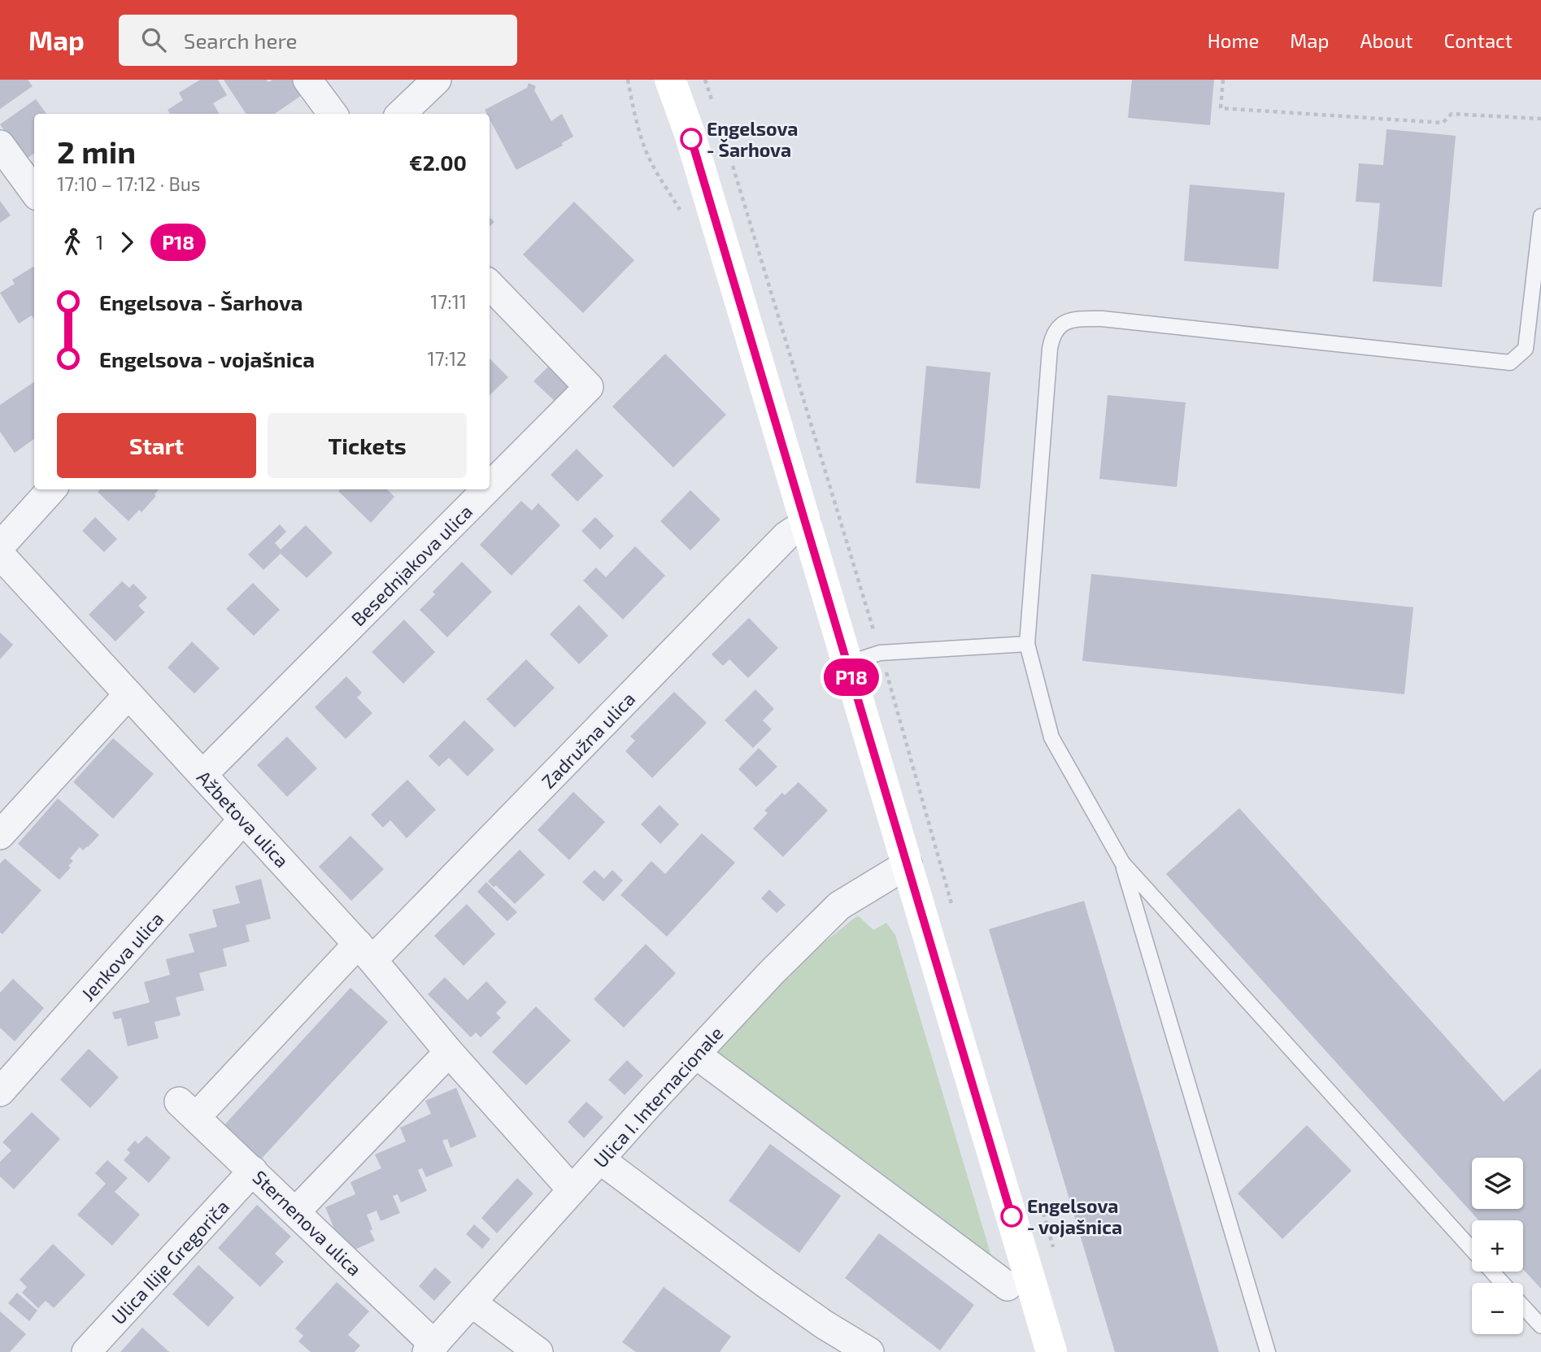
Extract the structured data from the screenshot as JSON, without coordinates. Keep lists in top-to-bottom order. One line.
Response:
{"streets":{"street":["Besednjakova ulica","Zadružna ulica","Ažbetova ulica","Jenkova ulica","Ulica I. Internacionale","Sternenova ulica","Ulica Ilije Gregoriča"]},"crossings":[["Besednjakova ulica","Ažbetova ulica"],["Zadružna ulica","Ažbetova ulica"],["Zadružna ulica","Sternenova ulica"],["Ažbetova ulica","Jenkova ulica"],["Ažbetova ulica","Ulica I. Internacionale"],["Ažbetova ulica","Sternenova ulica"],["Ulica I. Internacionale","Sternenova ulica"],["Sternenova ulica","Ulica Ilije Gregoriča"]],"places":["Engelsova - Šarhova","Engelsova - vojašnica"],"lines":["bus line P18"],"page":{"header":"Map","search":"Search here","nav":["Home","Map","About","Contact"],"on_map":"P18","heading":["2 min","17:10 – 17:12 · Bus","€2.00"],"legs":["1","P18"],"list":[{"name":"Engelsova - Šarhova","value":"17:11"},{"name":"Engelsova - vojašnica","value":"17:12"}],"buttons":["Start","Tickets"],"map_buttons":["+","−"]}}
